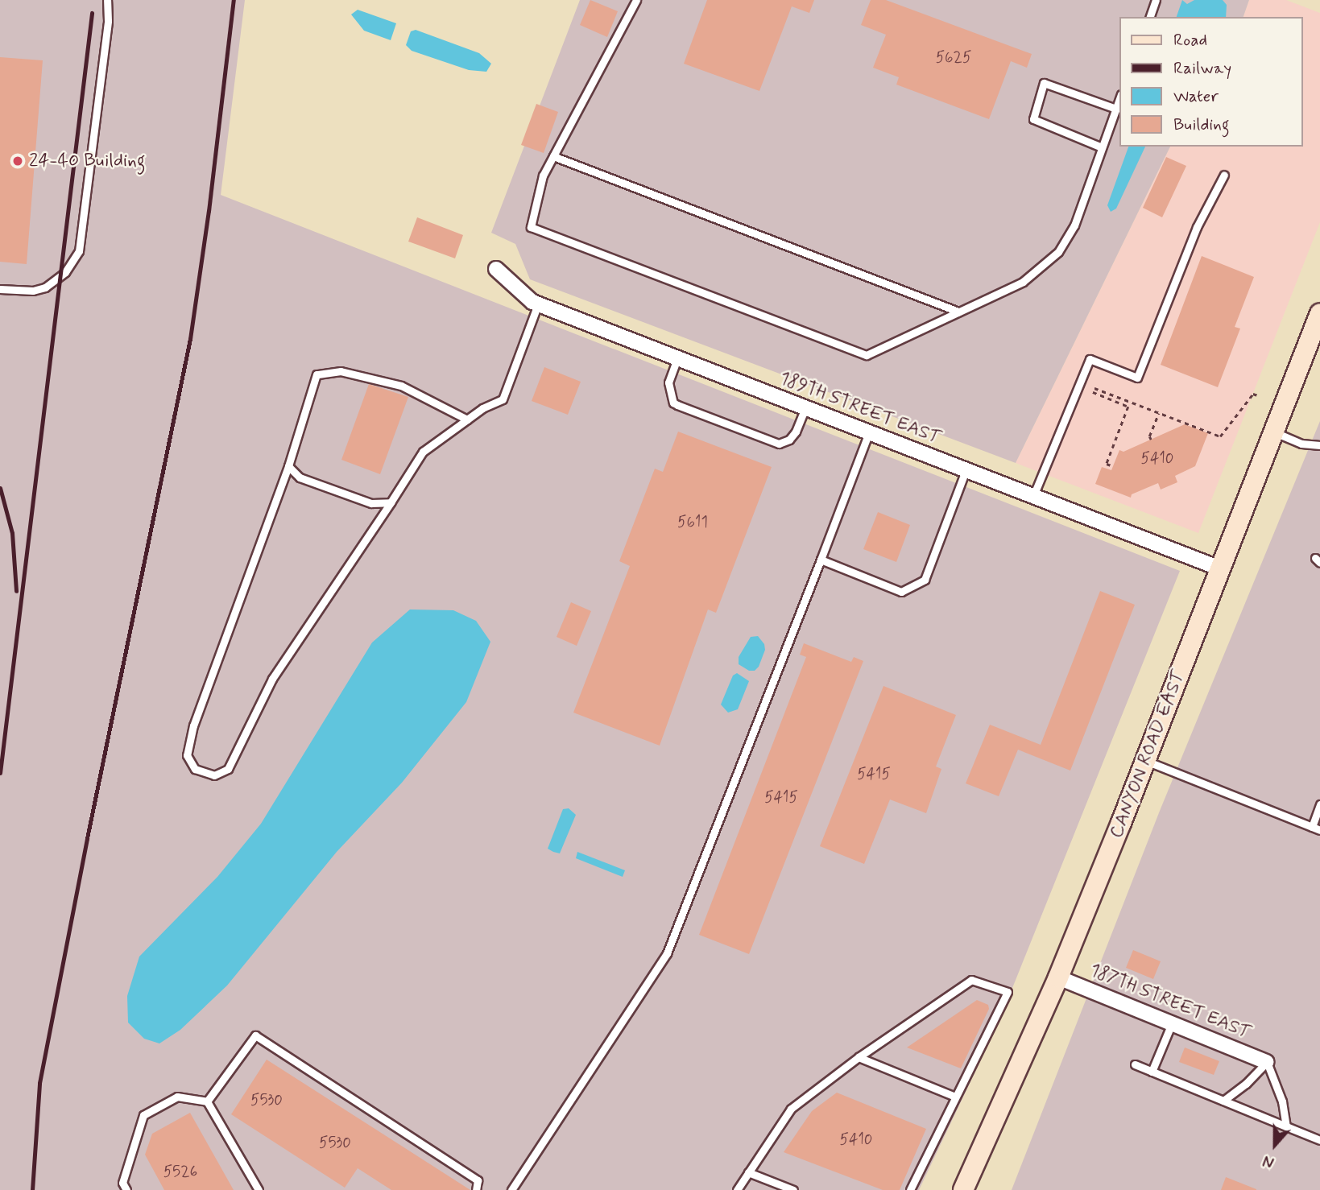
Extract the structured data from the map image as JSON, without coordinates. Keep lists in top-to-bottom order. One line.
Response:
{"streets":{"main road":["CANYON ROAD EAST"],"street":["189TH STREET EAST","187TH STREET EAST"]},"crossings":[["189TH STREET EAST","CANYON ROAD EAST"],["CANYON ROAD EAST","187TH STREET EAST"]],"places":["24-40 Building"],"house_numbers":["5625","5410","5611","5415","5415","5530","5410","5530","5526"],"legend":["Road","Railway","Water","Building"],"north":"bottom"}
